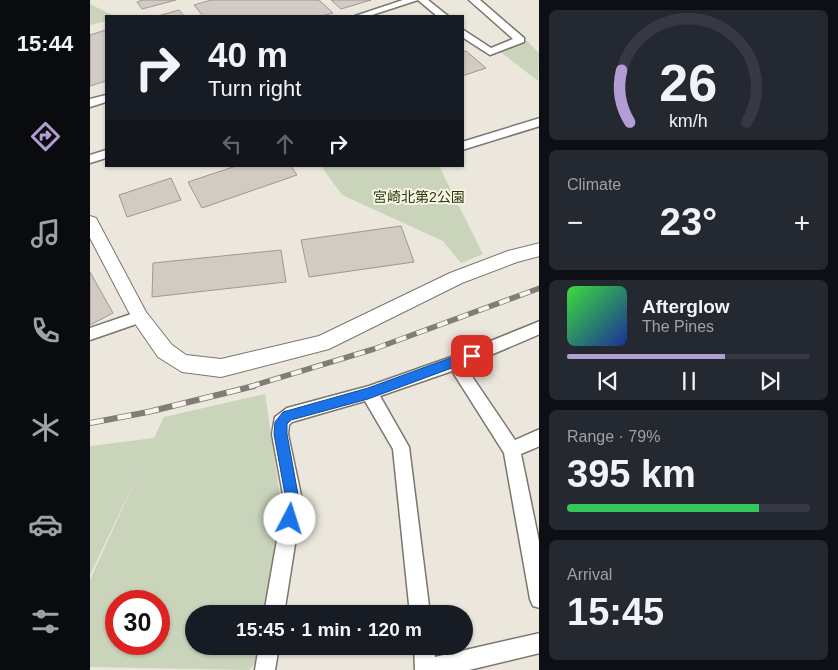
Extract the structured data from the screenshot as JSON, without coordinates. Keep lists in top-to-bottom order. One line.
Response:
{"parks":["宮崎北第2公園"],"page":{"tabs":"15:44","turn":["40 m","Turn right"],"tile":["Climate",["Range · 79%","395 km"],["Arrival","15:45"]],"heat":["−","23°","+"],"song":["Afterglow","The Pines"],"limit":"30","trip":"15:45 · 1 min · 120 m","gauge":["26","km/h"]}}
